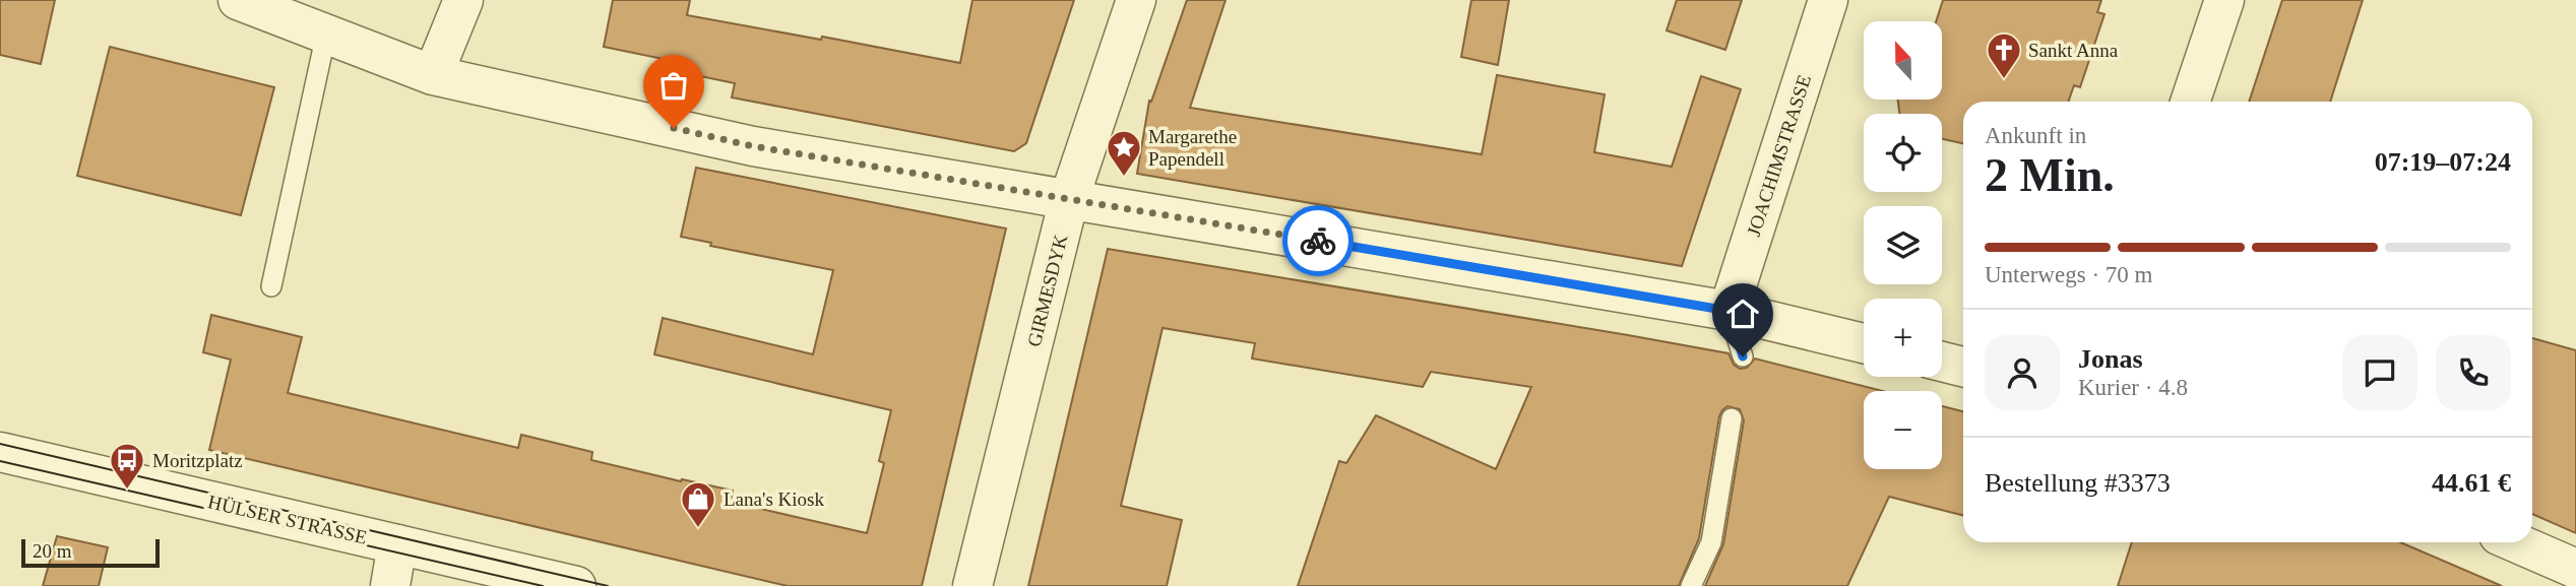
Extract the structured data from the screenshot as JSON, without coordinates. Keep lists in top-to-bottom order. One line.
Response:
{"streets":{"street":["JOACHIMSTRASSE","GIRMESDYK","HÜLSER STRASSE"]},"places":{"church":["Sankt Anna"],"place":["Margarethe Papendell"],"bus stop":["Moritzplatz"],"shop":["Lana's Kiosk"]},"scale_bar":"20 m","north":"top","page":{"map_buttons":["+","−"],"heading":["2 Min.","Ankunft in","07:19–07:24"],"panel":["Jonas","Kurier · 4.8","Bestellung #3373","44.61 €"],"bar":"Unterwegs · 70 m","scale":"20 m"}}
